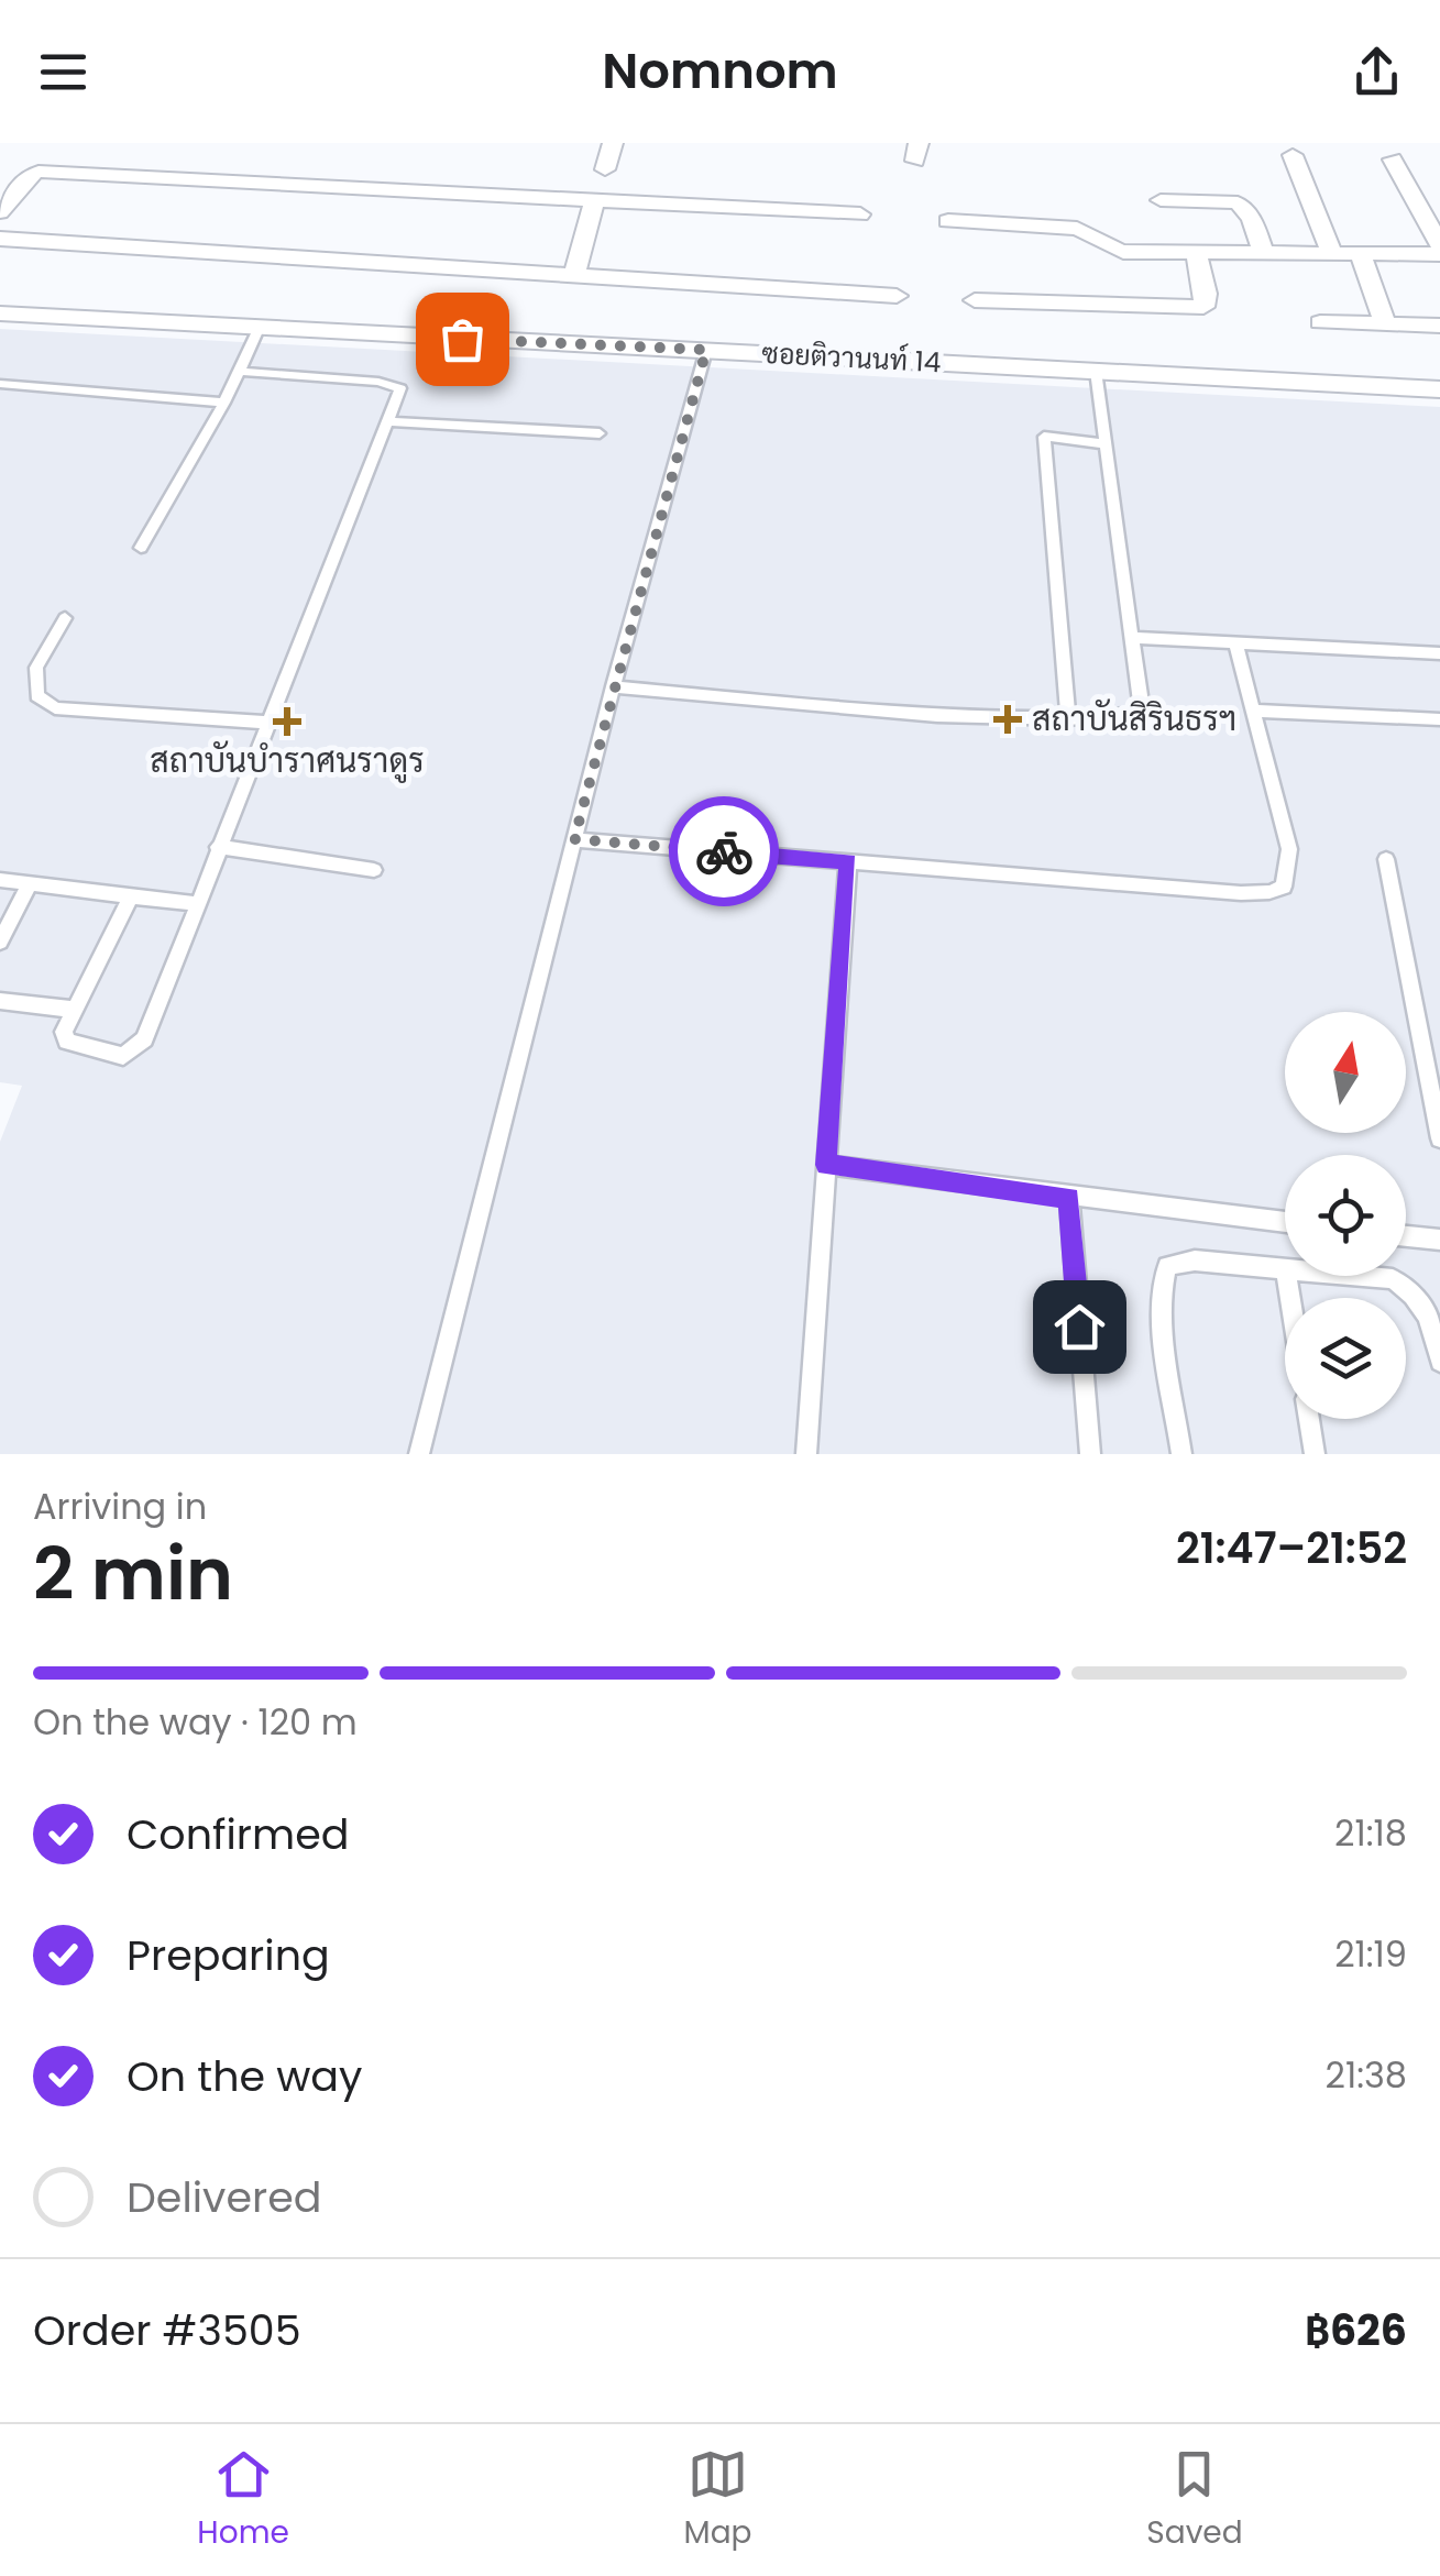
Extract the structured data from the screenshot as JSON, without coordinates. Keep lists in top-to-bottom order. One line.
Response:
{"streets":{"street":["ซอยติวานนท์ 14"]},"places":{"health":["สถาบันสิรินธรฯ","สถาบันบำราศนราดูร"]},"north":"top","page":{"header":"Nomnom","heading":["2 min","Arriving in","21:47–21:52"],"panel":["Order #3505","฿626"],"bar":"On the way · 120 m","list":[["Confirmed","21:18"],["Preparing","21:19"],["On the way","21:38"],"Delivered"],"tabs":["Home","Map","Saved"]}}
